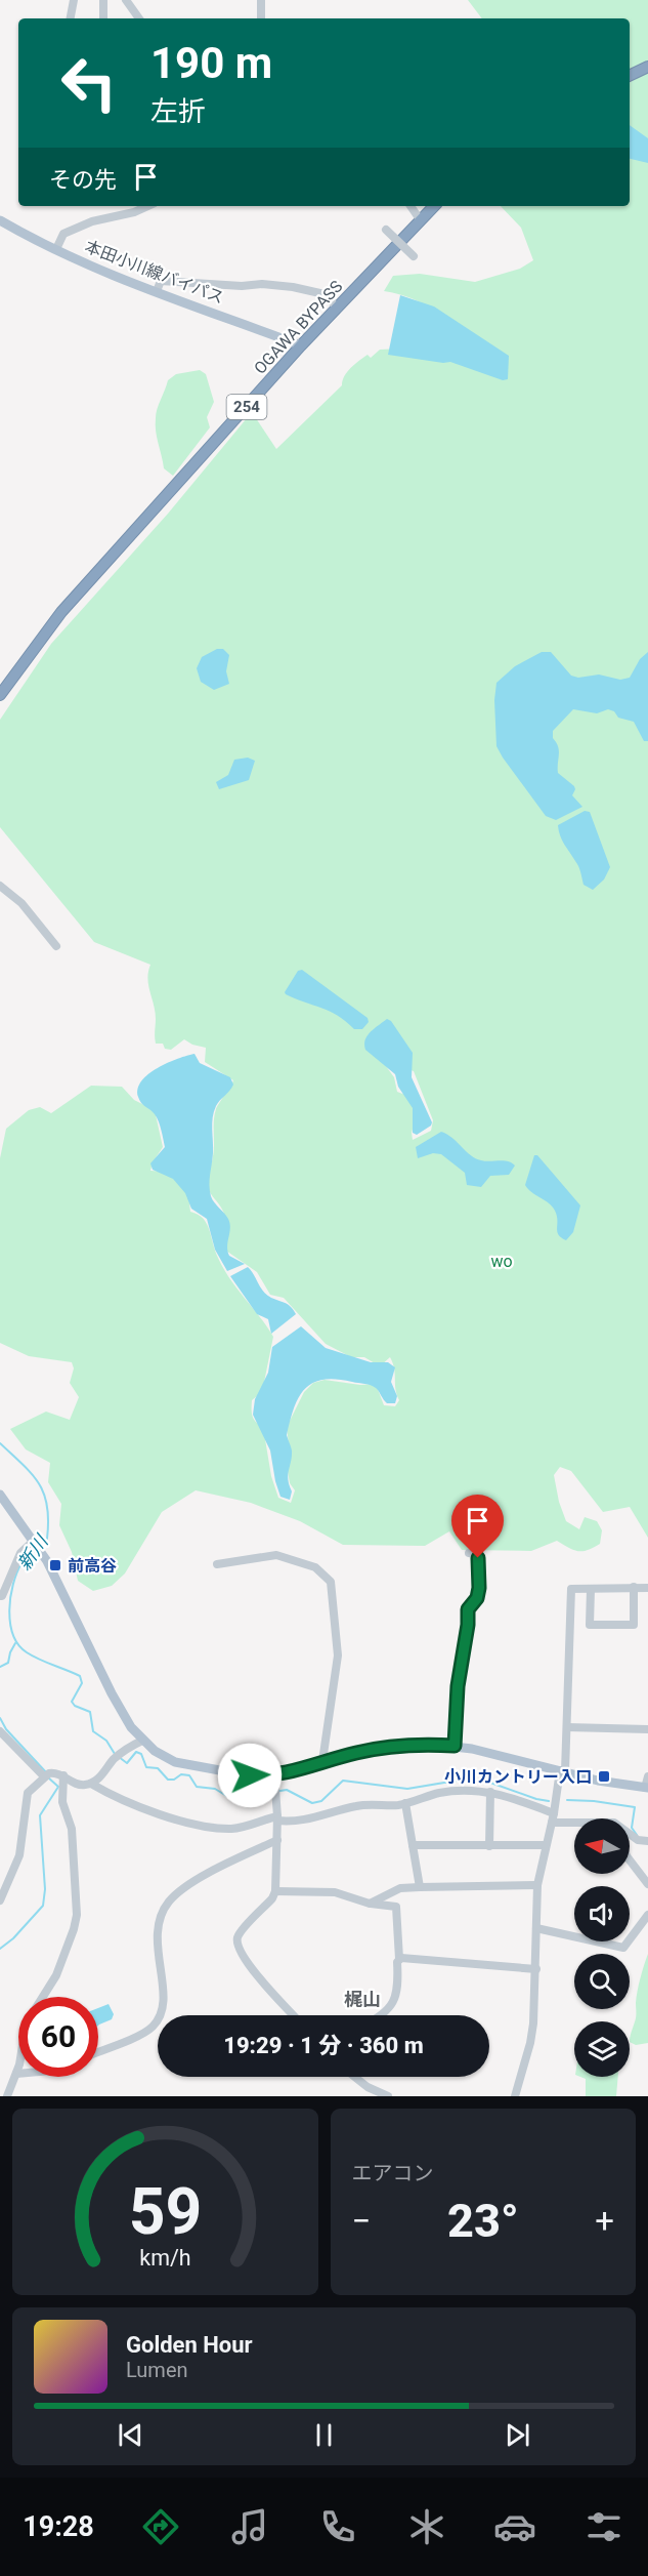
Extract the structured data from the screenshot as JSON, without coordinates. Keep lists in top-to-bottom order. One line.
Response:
{"streets":{"highway":["OGAWA BYPASS","254"],"main road":["本田小川線バイパス"]},"crossings":[["本田小川線バイパス","OGAWA BYPASS"]],"districts":["梶山"],"water":["新川"],"parks":["wo"],"places":{"transit":["前高谷","小川カントリー入口"]},"north":"left","page":{"turn":["190 m","左折"],"then":"その先","limit":"60","trip":"19:29 · 1 分 · 360 m","tile":"エアコン","heat":["−","23°","+"],"song":["Golden Hour","Lumen"],"tabs":"19:28","gauge":["59","km/h"]}}
